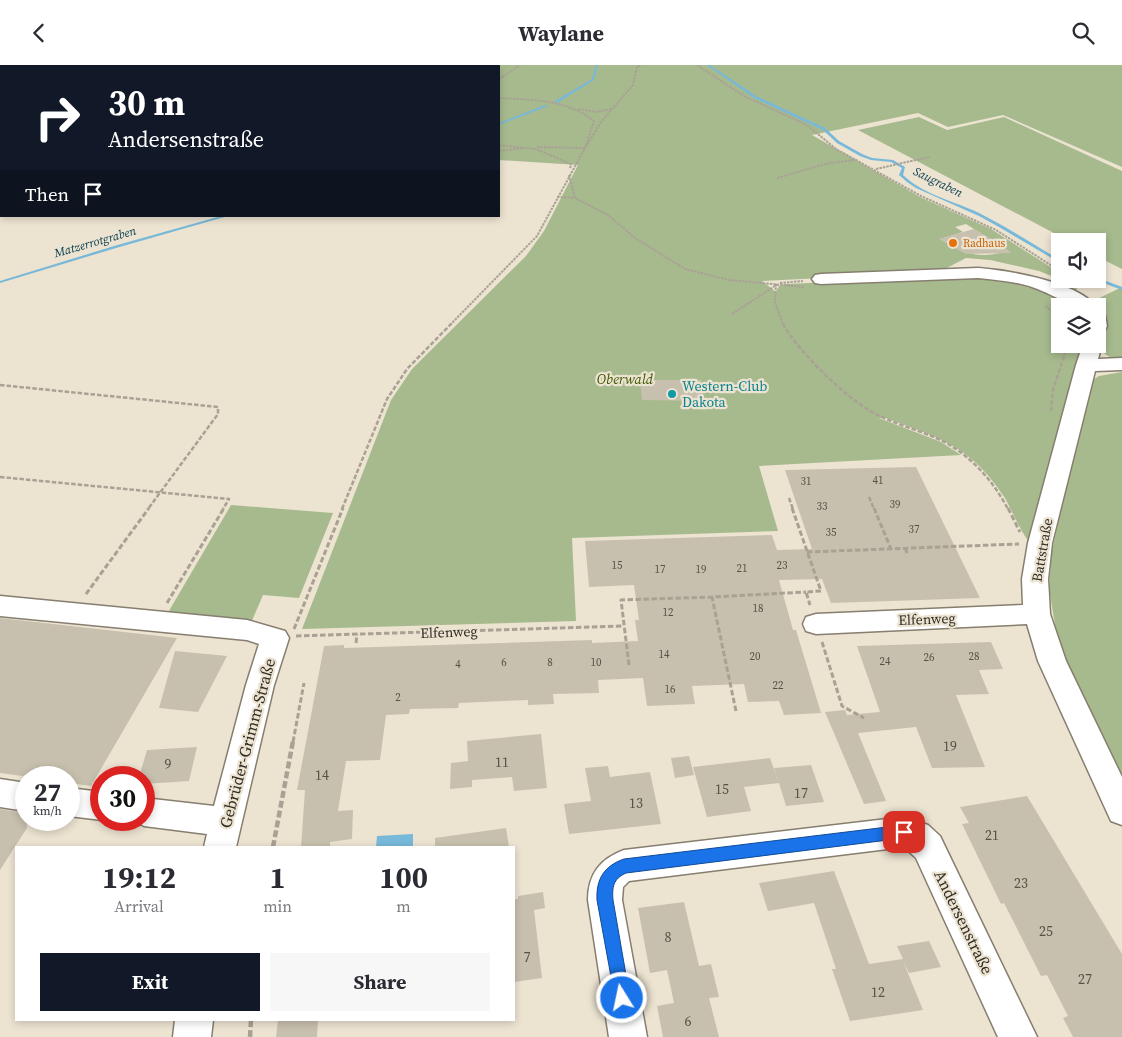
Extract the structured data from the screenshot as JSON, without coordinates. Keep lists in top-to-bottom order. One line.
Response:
{"streets":{"street":["Battstraße","Elfenweg","Gebrüder-Grimm-Straße","Andersenstraße"]},"crossings":[["Battstraße","Elfenweg"],["Elfenweg","Gebrüder-Grimm-Straße"]],"water":["Saugraben","Matzerrotgraben"],"parks":["Oberwald"],"places":["Radhaus","Western-Club Dakota"],"house_numbers":["41","31","39","33","37","35","15","23","21","17","19","18","12","14","20","28","26","24","6","8","10","4","22","16","2","19","11","9","14","15","17","13","21","23","25","8","7","27","12","6"],"page":{"header":"Waylane","turn":["30 m","Andersenstraße"],"then":"Then","speed":"27 km/h","limit":"30","eta":["19:12","Arrival","1","min","100","m"],"buttons":["Exit","Share"]}}
